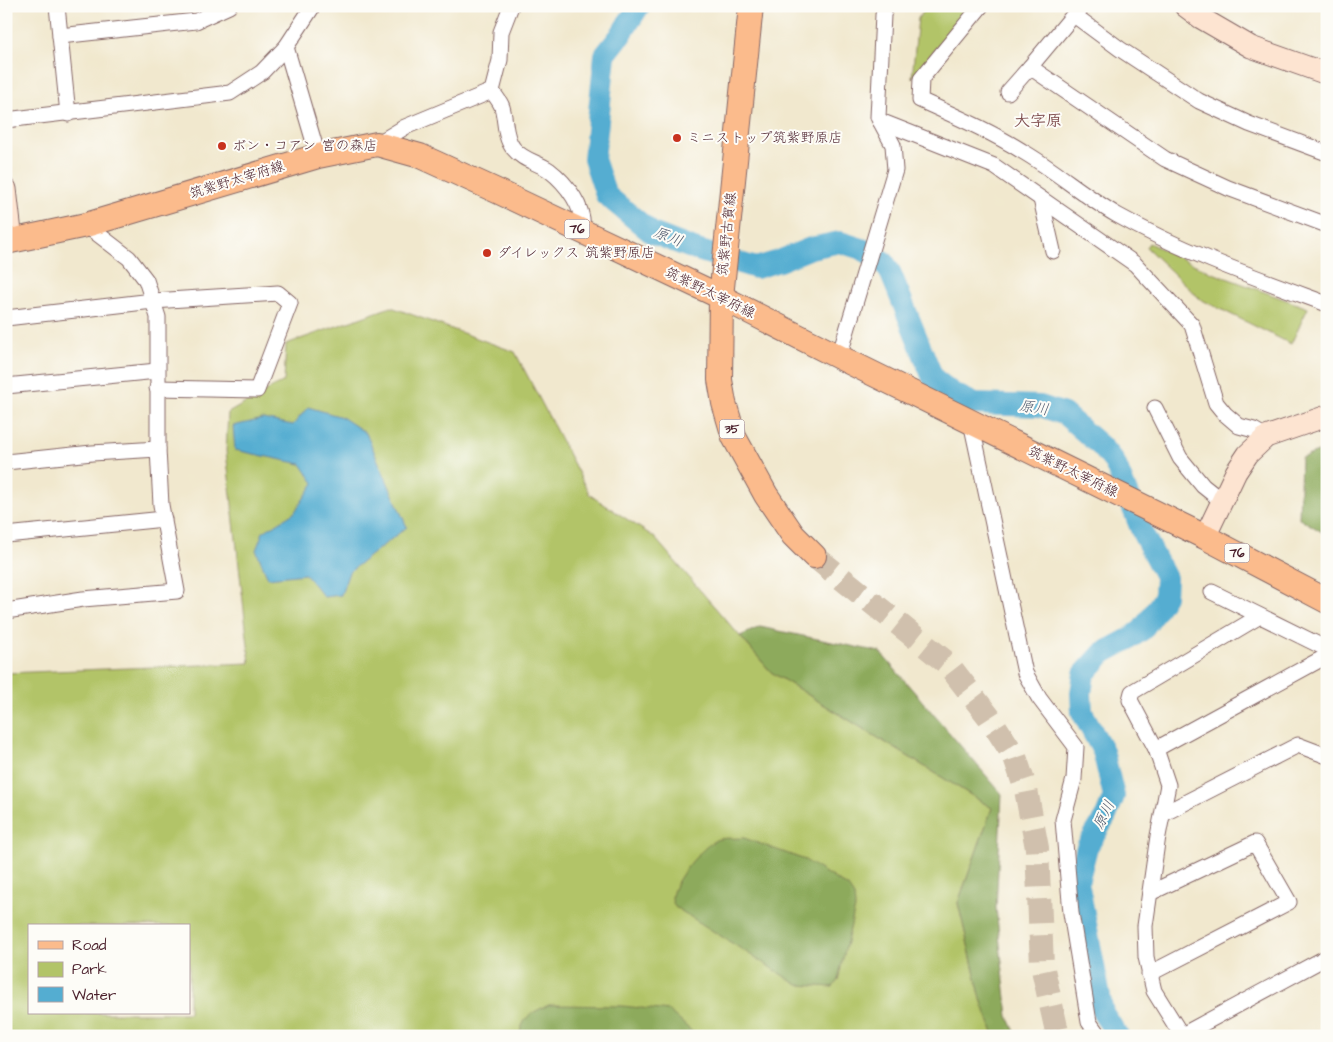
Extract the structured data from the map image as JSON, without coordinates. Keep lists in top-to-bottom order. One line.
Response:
{"streets":{"main road":["筑紫野太宰府線","76","筑紫野古賀線","35"]},"crossings":[["筑紫野太宰府線","筑紫野古賀線"]],"districts":["大字原"],"water":["原川"],"places":["ミニストップ筑紫野原店","ボン・コアン 宮の森店","ダイレックス 筑紫野原店"],"legend":["Road","Park","Water"]}
